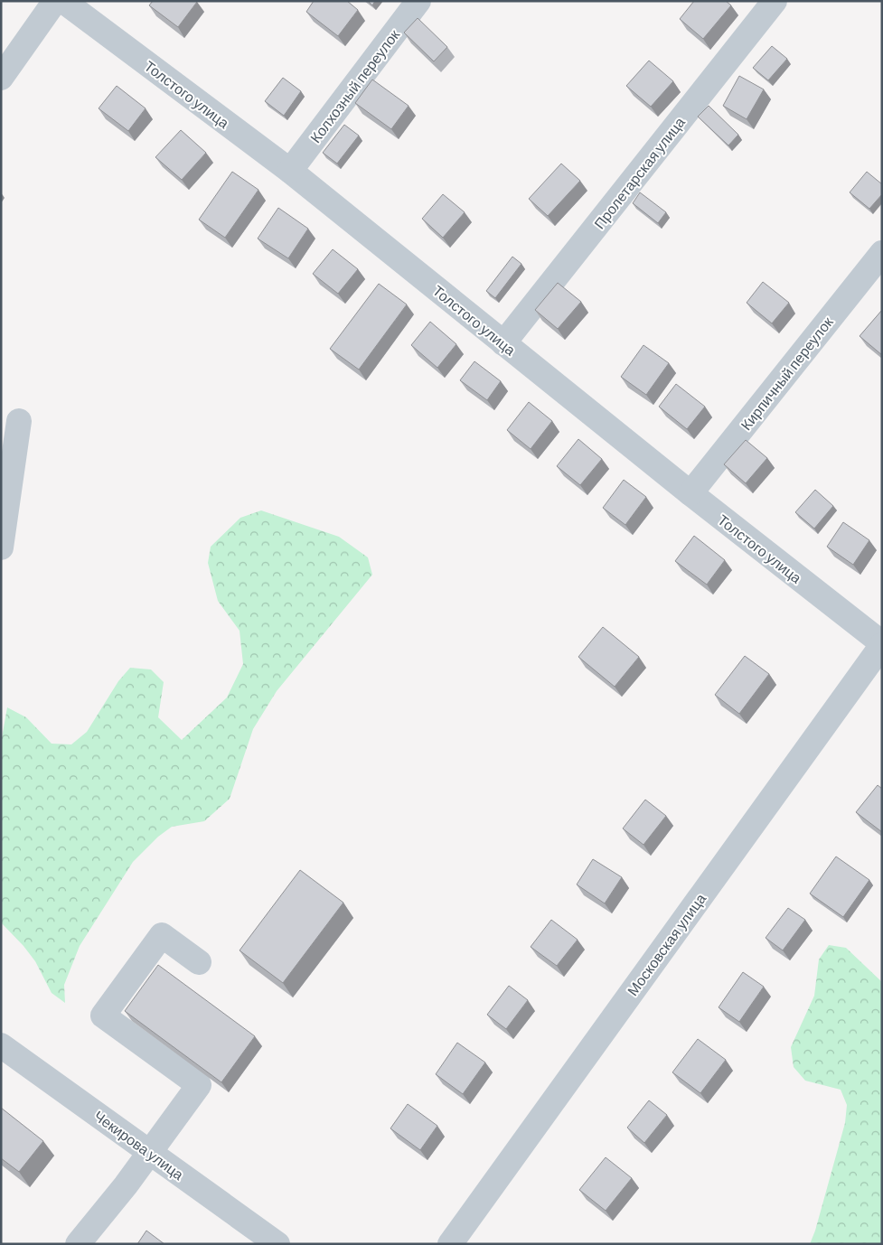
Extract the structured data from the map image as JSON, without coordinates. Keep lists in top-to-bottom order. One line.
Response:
{"streets":{"street":["Колхозный переулок","Толстого улица","Пролетарская улица","Кирпичный переулок","Московская улица","Чекирова улица"]},"crossings":[["Колхозный переулок","Толстого улица"],["Толстого улица","Пролетарская улица"],["Толстого улица","Кирпичный переулок"],["Толстого улица","Московская улица"]]}
